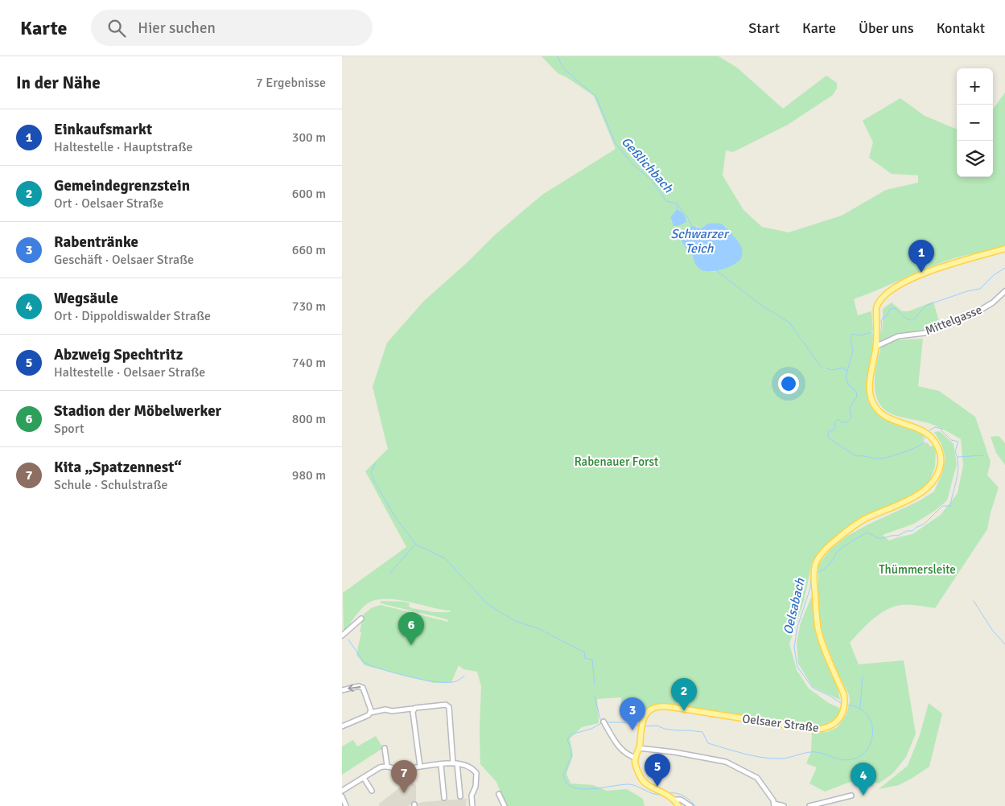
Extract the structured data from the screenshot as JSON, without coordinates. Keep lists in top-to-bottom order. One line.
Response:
{"streets":{"main road":["Oelsaer Straße"],"street":["Mittelgasse"]},"crossings":[["Mittelgasse","Oelsaer Straße"]],"water":["Geßlichbach","Schwarzer Teich","Oelsabach"],"parks":["Rabenauer Forst","Thümmersleite"],"page":{"header":"Karte","search":"Hier suchen","nav":["Start","Karte","Über uns","Kontakt"],"heading":["In der Nähe","7 Ergebnisse"],"map_buttons":["+","−"],"list":[{"mark":"1","name":"Einkaufsmarkt","note":"Haltestelle · Hauptstraße","value":"300 m"},{"mark":"2","name":"Gemeindegrenzstein","note":"Ort · Oelsaer Straße","value":"600 m"},{"mark":"3","name":"Rabentränke","note":"Geschäft · Oelsaer Straße","value":"660 m"},{"mark":"4","name":"Wegsäule","note":"Ort · Dippoldiswalder Straße","value":"730 m"},{"mark":"5","name":"Abzweig Spechtritz","note":"Haltestelle · Oelsaer Straße","value":"740 m"},{"mark":"6","name":"Stadion der Möbelwerker","note":"Sport","value":"800 m"},{"mark":"7","name":"Kita „Spatzennest“","note":"Schule · Schulstraße","value":"980 m"}],"pins":["1","6","2","3","5","7","4"]}}
